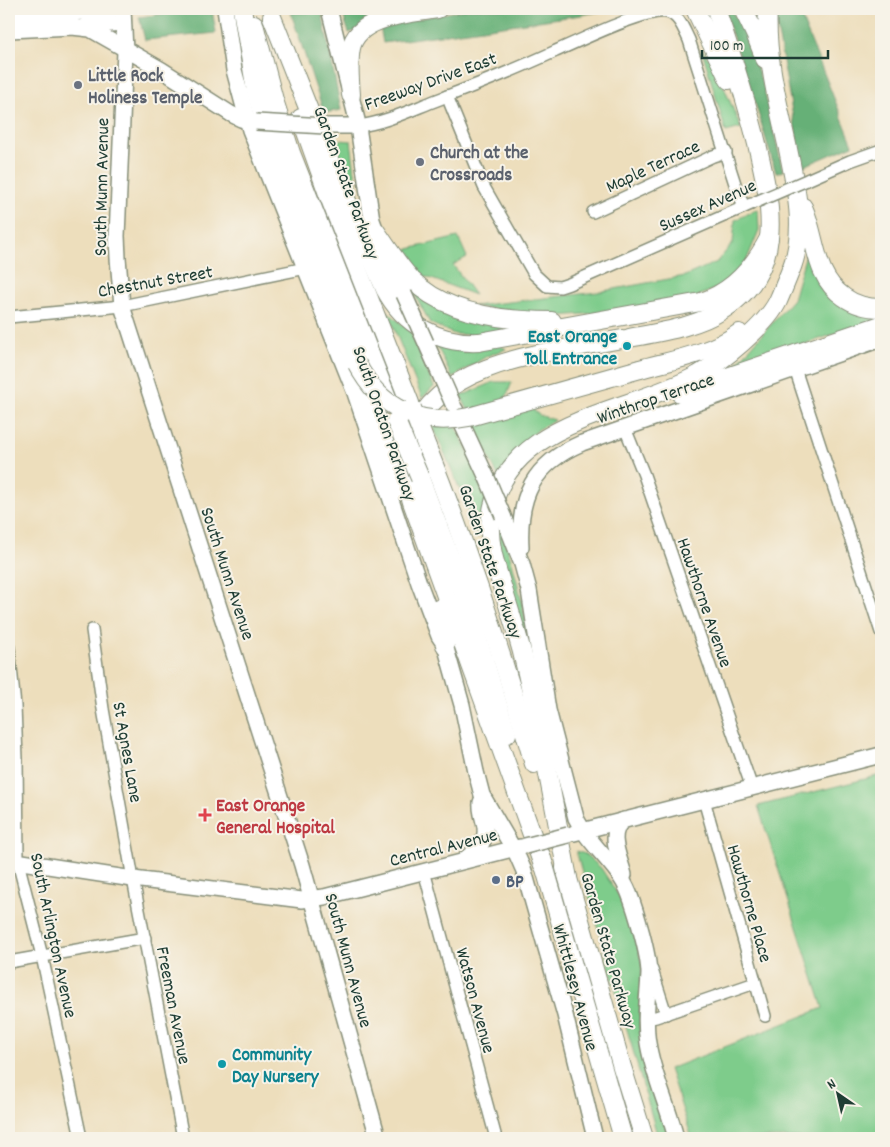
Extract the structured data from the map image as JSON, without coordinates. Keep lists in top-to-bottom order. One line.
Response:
{"streets":{"highway":["Garden State Parkway"],"main road":["Freeway Drive East","South Munn Avenue","Winthrop Terrace","South Oraton Parkway","Central Avenue","Whittlesey Avenue"],"street":["Maple Terrace","Sussex Avenue","Chestnut Street","Hawthorne Avenue","St Agnes Lane","Hawthorne Place","South Arlington Avenue","Watson Avenue","Freeman Avenue"]},"crossings":[["Freeway Drive East","Maple Terrace"],["Freeway Drive East","South Munn Avenue"],["Freeway Drive East","Sussex Avenue"],["Freeway Drive East","South Oraton Parkway"],["Garden State Parkway","South Oraton Parkway"],["South Munn Avenue","Chestnut Street"],["South Munn Avenue","Central Avenue"],["Chestnut Street","South Oraton Parkway"],["Winthrop Terrace","Hawthorne Avenue"],["South Oraton Parkway","Central Avenue"],["South Oraton Parkway","Whittlesey Avenue"],["Hawthorne Avenue","Central Avenue"],["St Agnes Lane","Central Avenue"],["St Agnes Lane","Freeman Avenue"],["Central Avenue","Hawthorne Place"],["Central Avenue","South Arlington Avenue"],["Central Avenue","Whittlesey Avenue"],["Central Avenue","Watson Avenue"],["Central Avenue","Freeman Avenue"]],"places":{"other":["Little Rock Holiness Temple","Church at the Crossroads","East Orange Toll Entrance","BP","Community Day Nursery"],"health":["East Orange General Hospital"]},"scale_bar":"100 m","north":"top left"}
